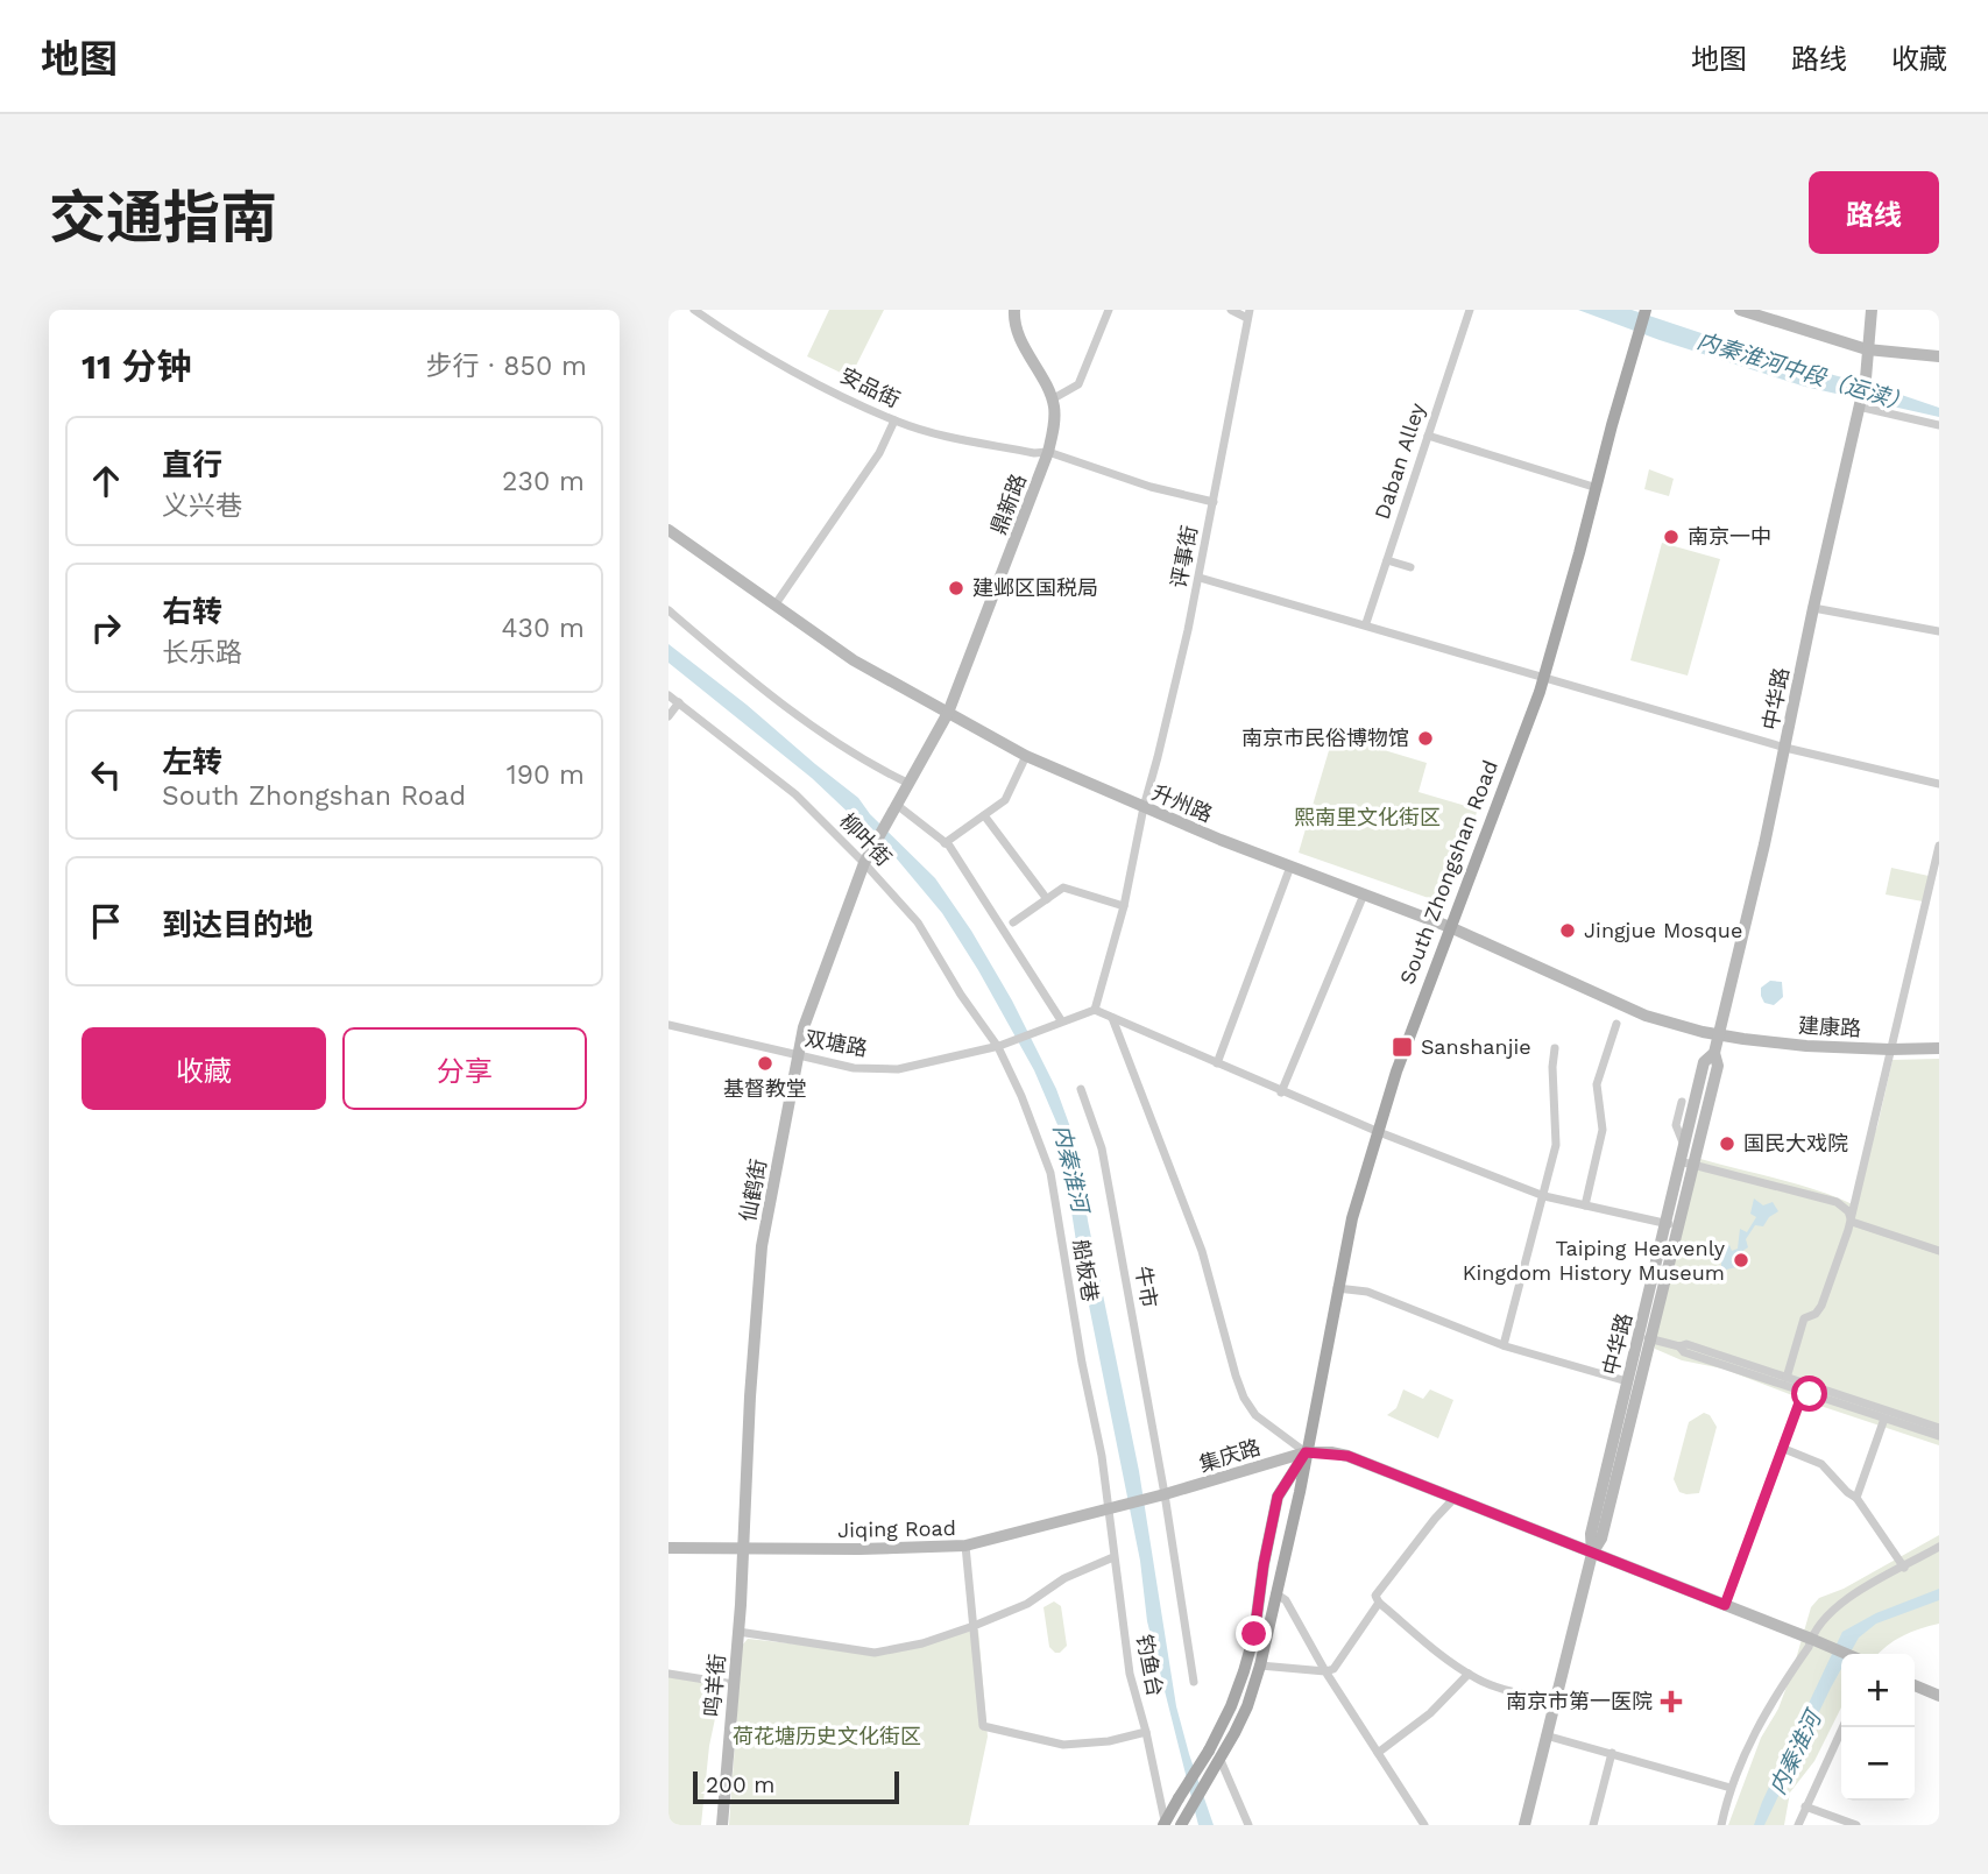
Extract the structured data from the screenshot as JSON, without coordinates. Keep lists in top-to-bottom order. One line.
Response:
{"streets":{"main road":["鼎新路","中华路","升州路","South Zhongshan Road","建康路","仙鹤街","集庆路","Jiqing Road","鸣羊街"],"street":["安品街","Daban Alley","评事街","柳叶街","双塘路","船板巷","牛市","钓鱼台"]},"crossings":[["安品街","鼎新路"],["安品街","评事街"],["鼎新路","升州路"],["评事街","升州路"],["中华路","升州路"],["中华路","建康路"],["升州路","South Zhongshan Road"],["升州路","建康路"],["柳叶街","双塘路"],["柳叶街","仙鹤街"],["柳叶街","船板巷"],["South Zhongshan Road","集庆路"],["双塘路","仙鹤街"],["双塘路","船板巷"],["仙鹤街","Jiqing Road"],["仙鹤街","鸣羊街"],["船板巷","集庆路"],["船板巷","Jiqing Road"],["船板巷","钓鱼台"],["牛市","集庆路"],["集庆路","Jiqing Road"],["集庆路","钓鱼台"],["Jiqing Road","钓鱼台"],["Jiqing Road","鸣羊街"]],"water":["内秦淮河中段（运渎）","内秦淮河"],"parks":["熙南里文化街区","荷花塘历史文化街区"],"places":{"other":["南京一中","建邺区国税局","南京市民俗博物馆","Jingjue Mosque","基督教堂","国民大戏院","Taiping Heavenly Kingdom History Museum"],"transit":["Sanshanjie"],"health":["南京市第一医院"]},"scale_bar":"200 m","page":{"header":"地图","nav":["地图","路线","收藏"],"title":"交通指南","buttons":["路线",["收藏","分享"]],"heading":["11 分钟","步行 · 850 m"],"list":[["直行","义兴巷","230 m"],["右转","长乐路","430 m"],["左转","South Zhongshan Road","190 m"],"到达目的地"],"map_buttons":["+","−"],"scale":"200 m"}}
